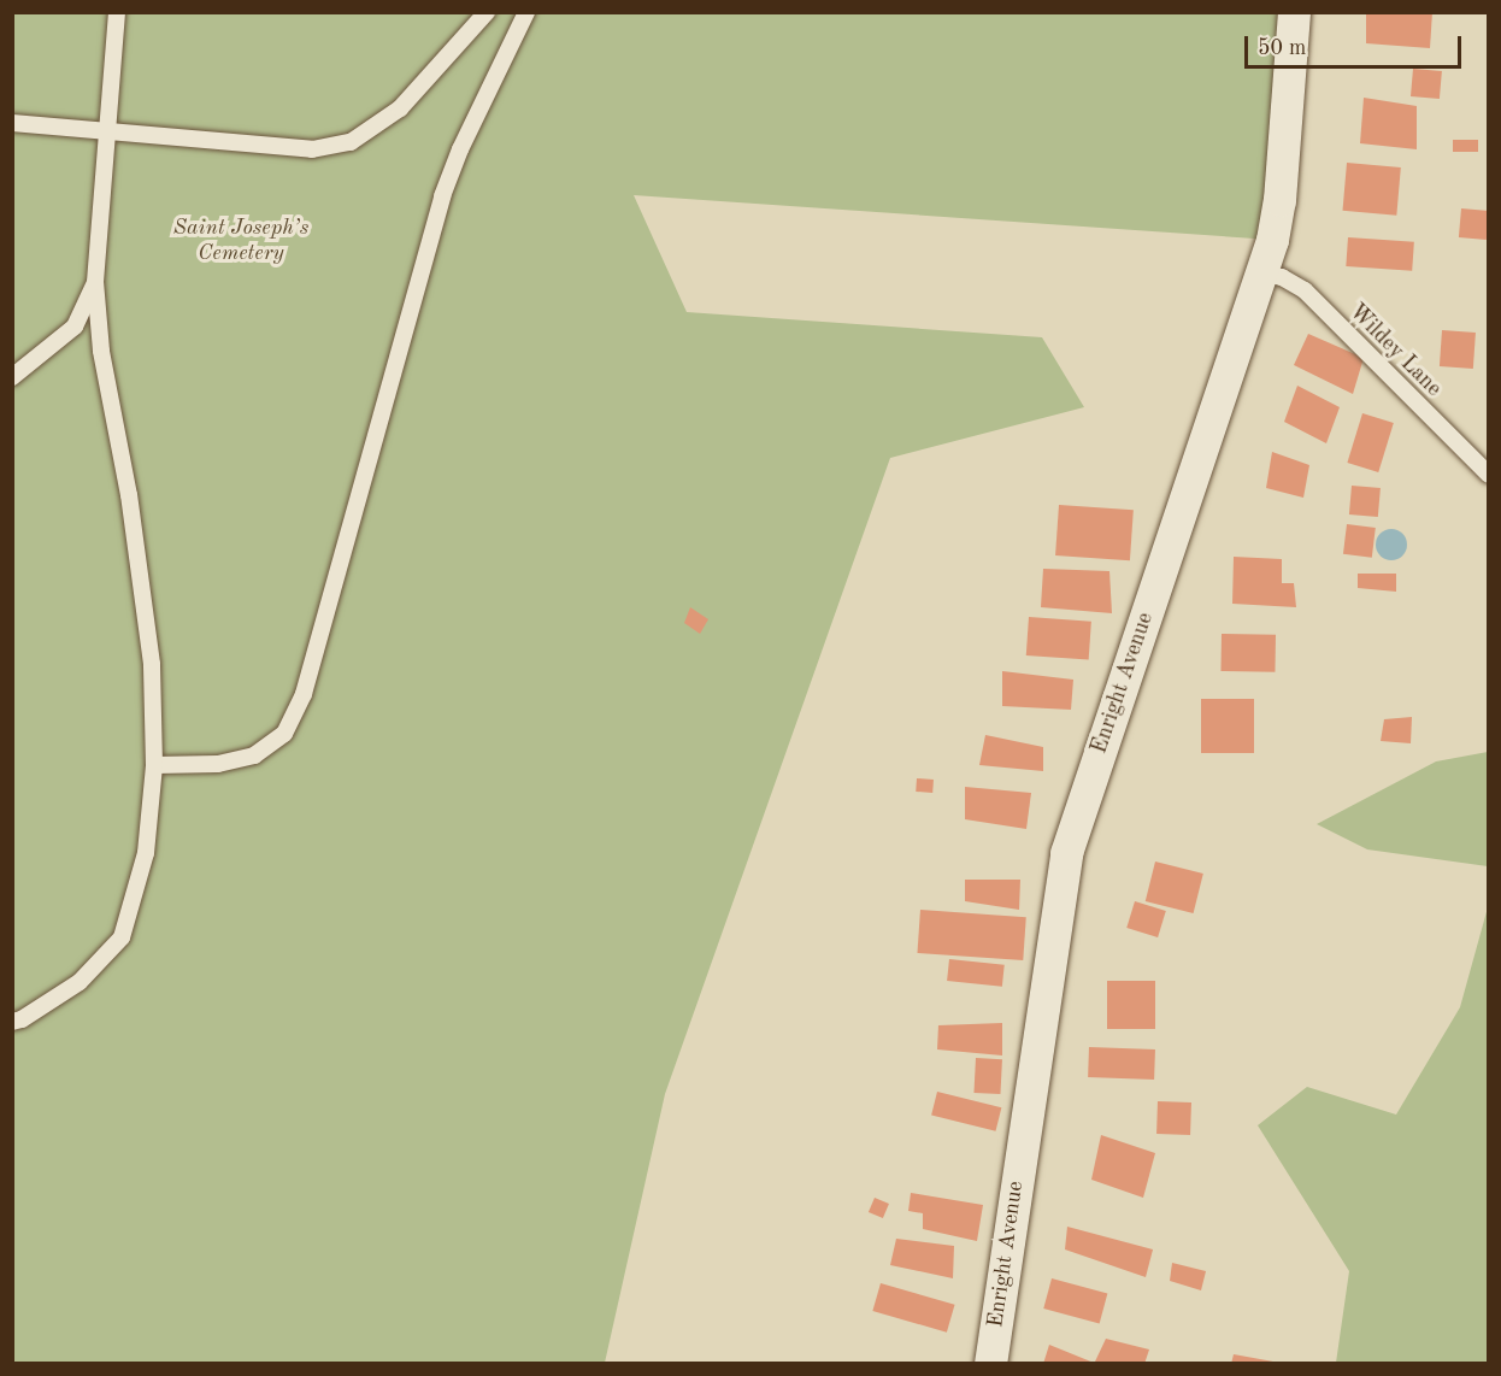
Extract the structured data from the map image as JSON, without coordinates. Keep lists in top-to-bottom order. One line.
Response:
{"streets":{"street":["Enright Avenue"],"lane":["Wildey Lane"]},"crossings":[["Wildey Lane","Enright Avenue"]],"parks":["Saint Joseph’s Cemetery"],"scale_bar":"50 m"}
